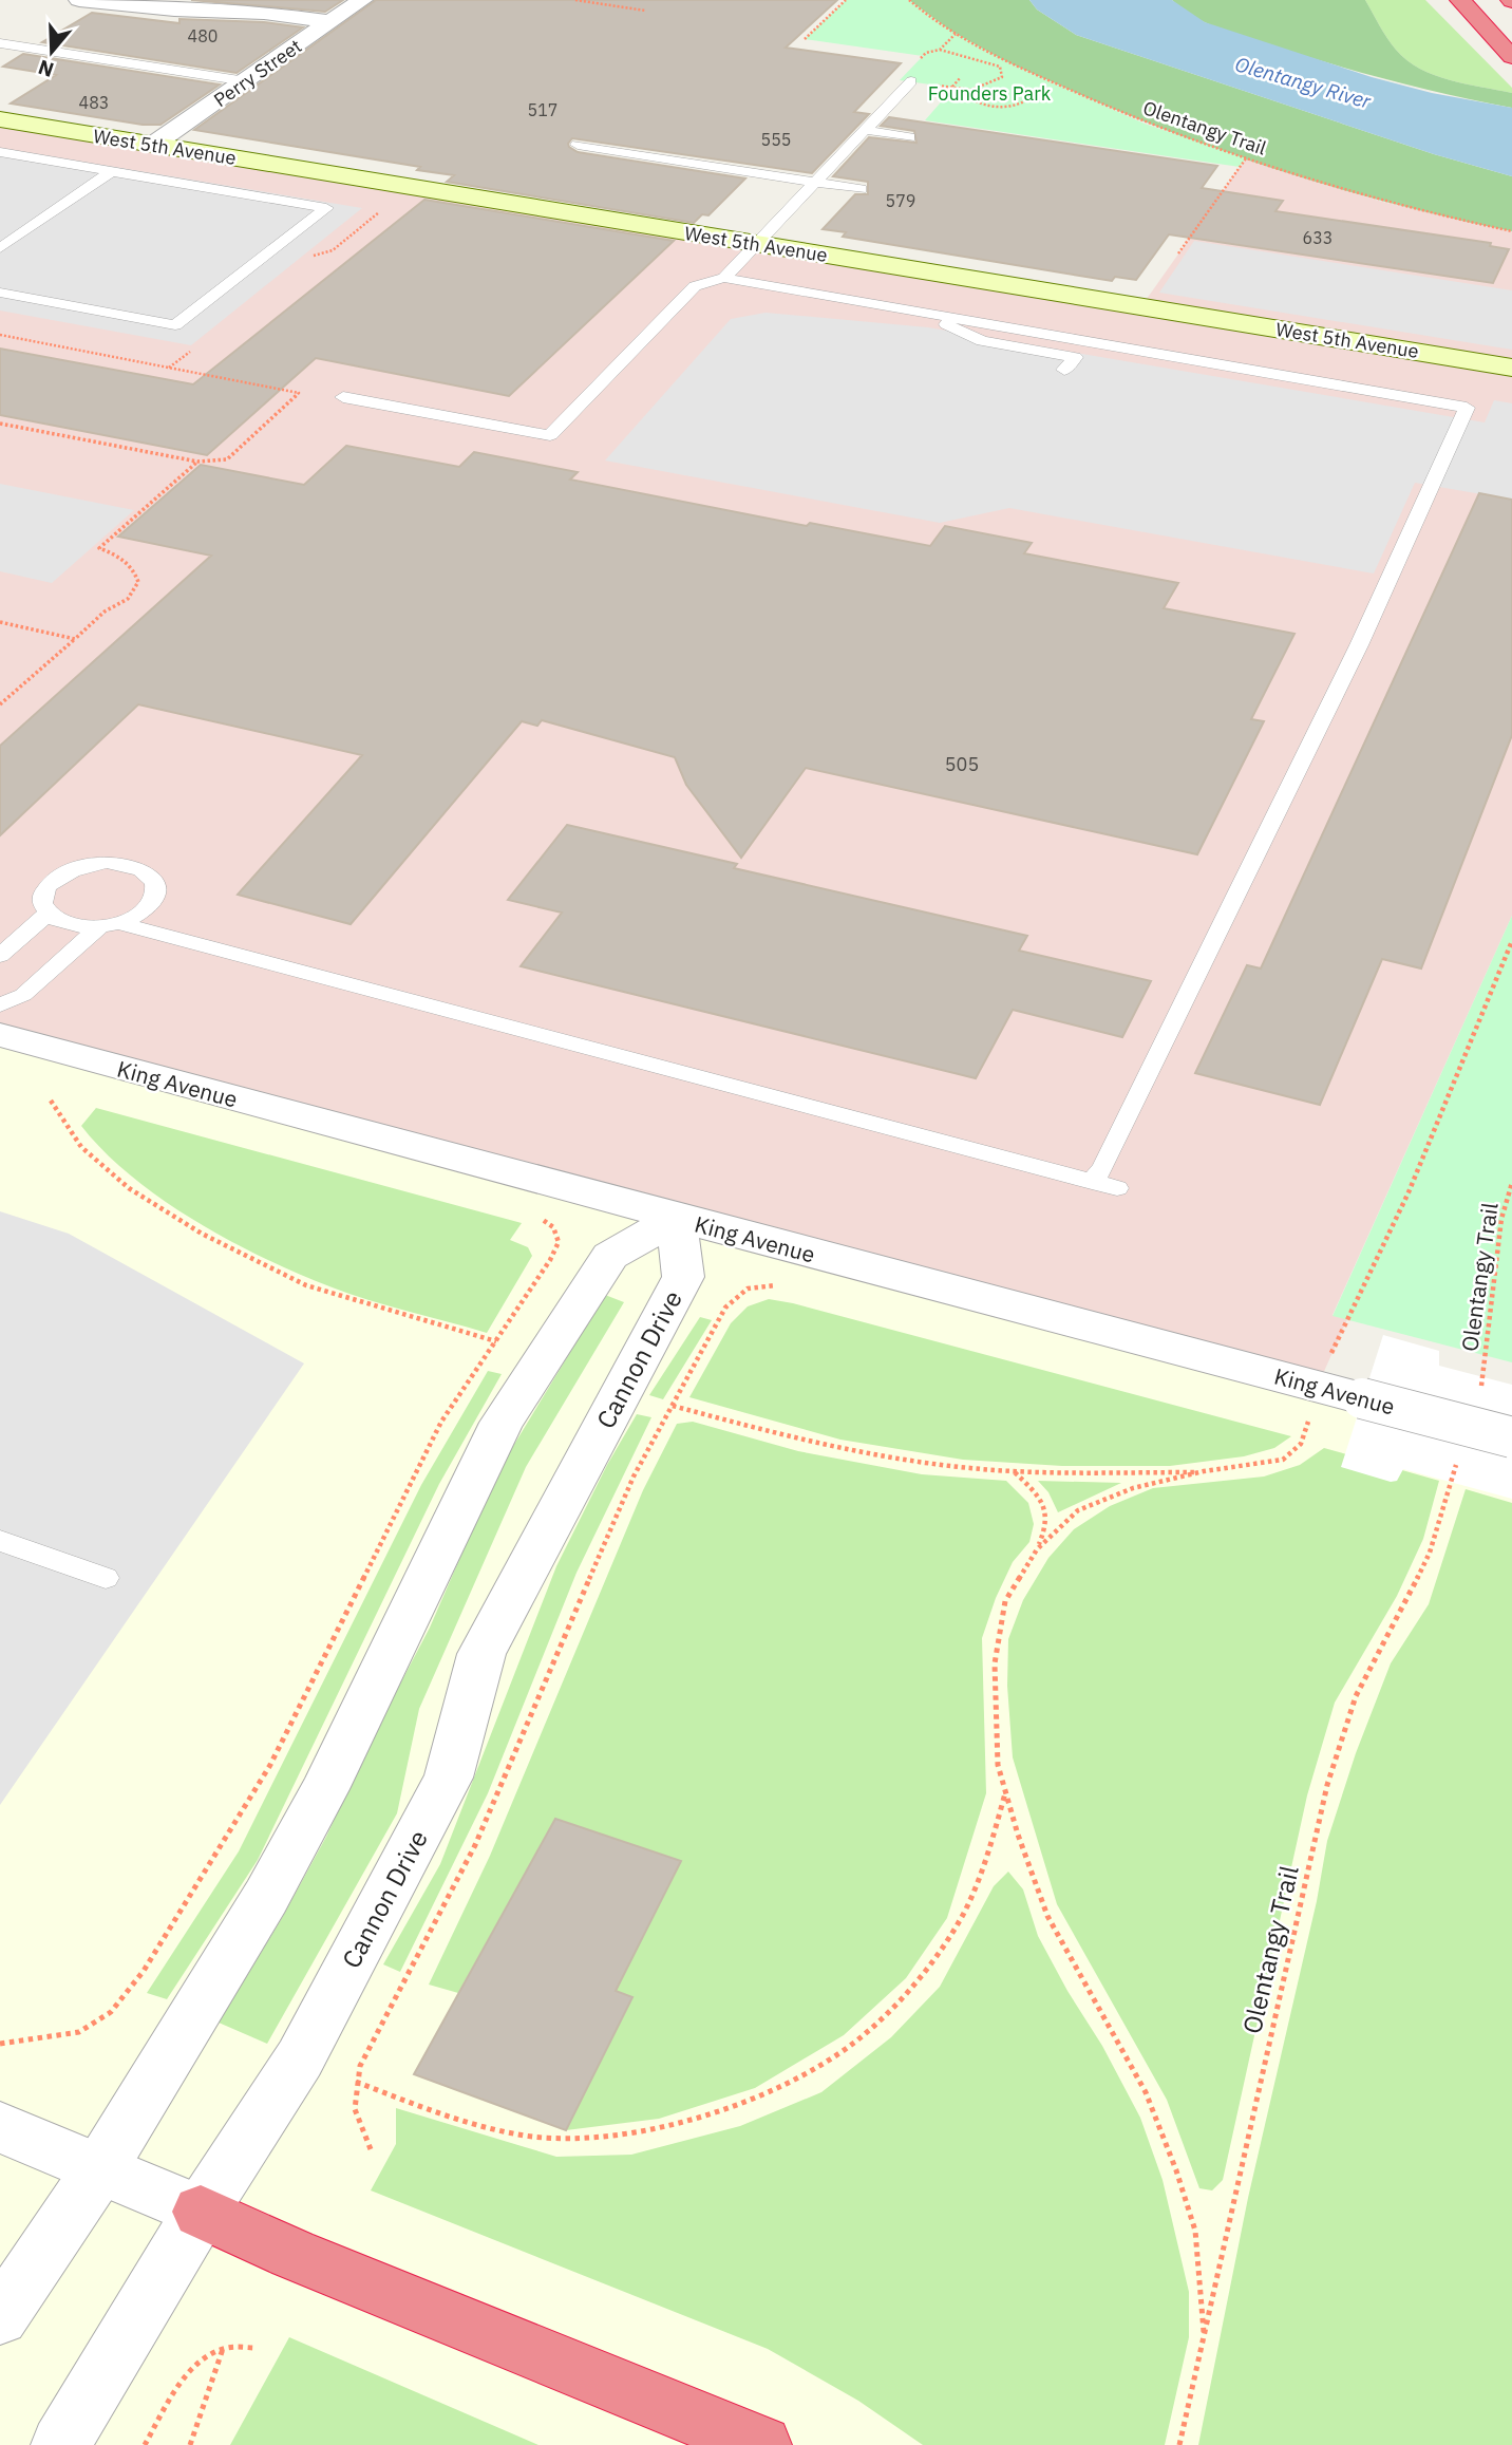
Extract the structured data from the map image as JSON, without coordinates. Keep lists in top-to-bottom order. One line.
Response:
{"streets":{"main road":["West 5th Avenue"],"street":["Perry Street","King Avenue","Cannon Drive"],"path":["Olentangy Trail"]},"crossings":[["Perry Street","West 5th Avenue"],["King Avenue","Cannon Drive"]],"water":["Olentangy River"],"parks":["Founders Park"],"house_numbers":["480","483","517","555","579","633","505"],"north":"bottom"}
